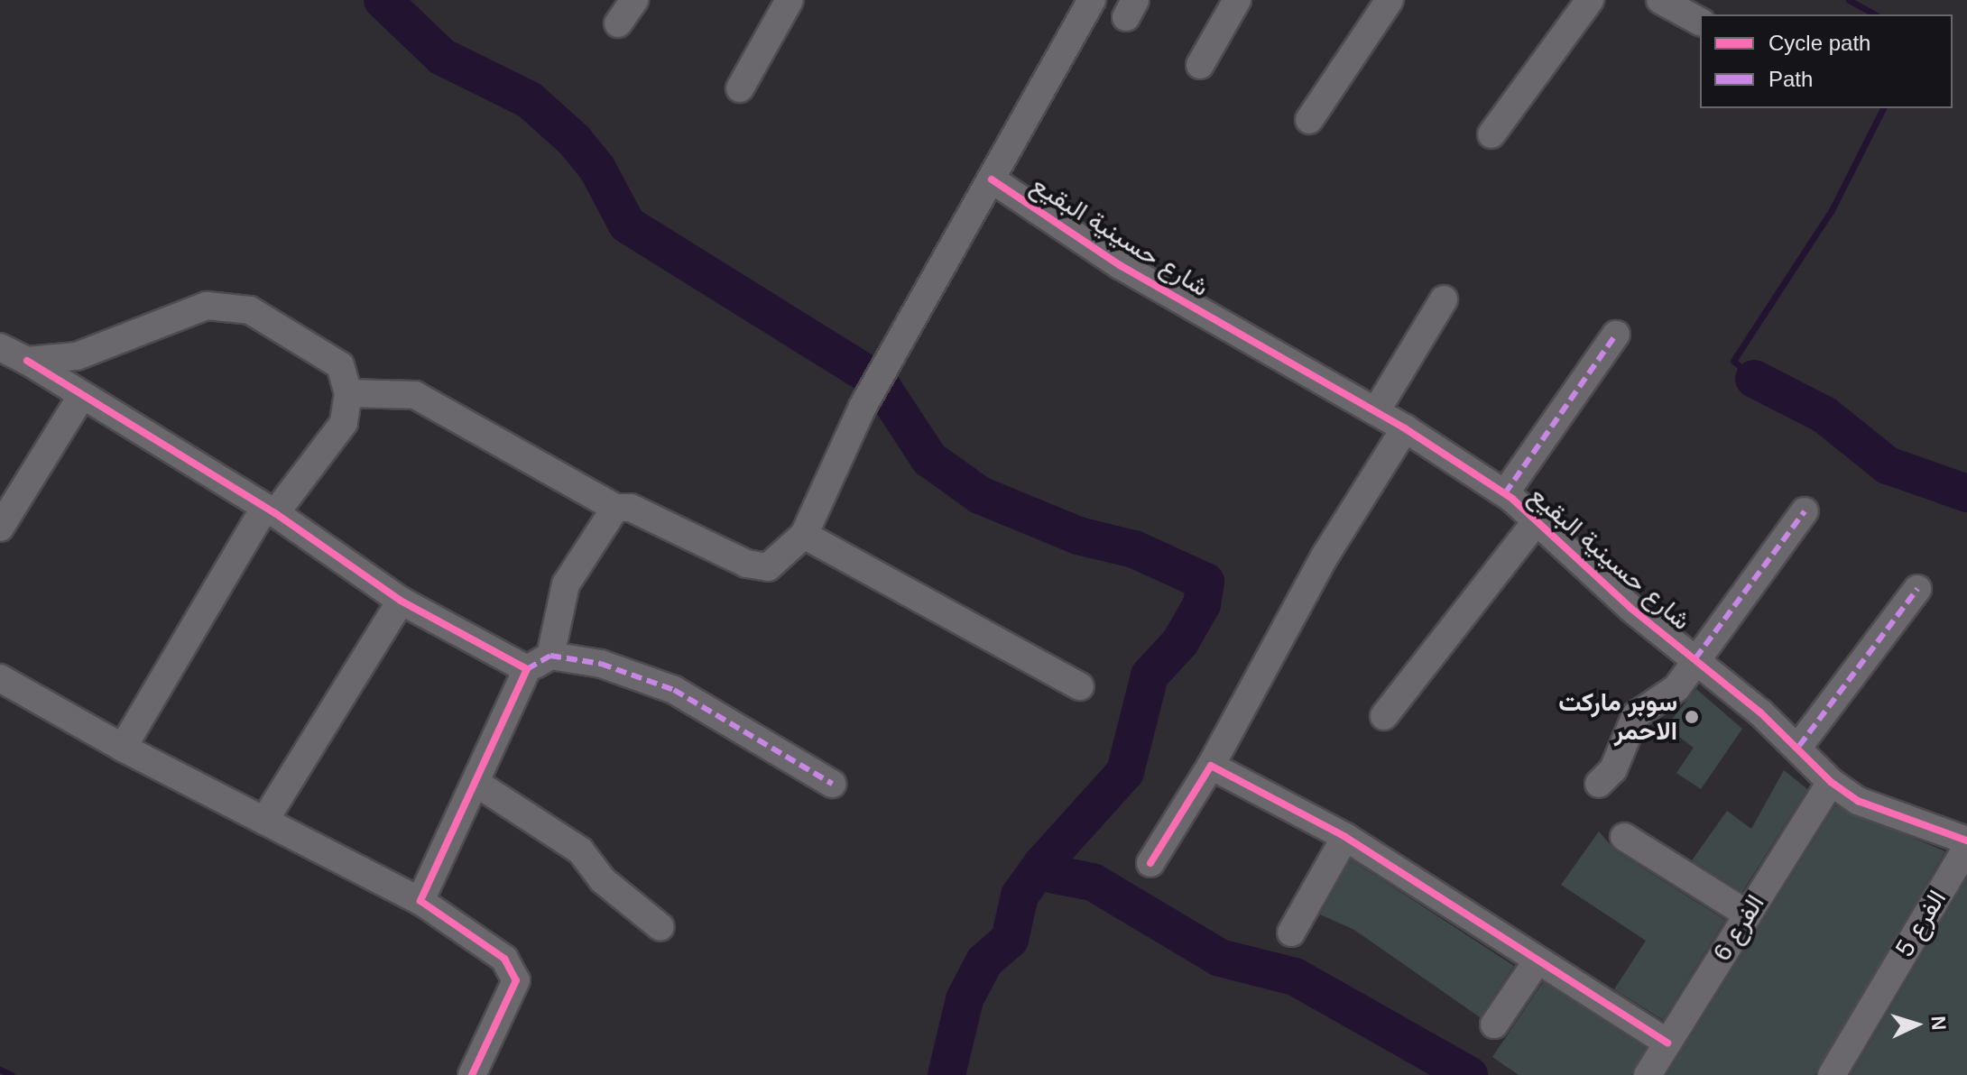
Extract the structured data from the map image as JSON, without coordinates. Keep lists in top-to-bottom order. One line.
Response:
{"streets":{"street":["شارع حسينية البقيع","الفرع 5","الفرع 6"]},"crossings":[["شارع حسينية البقيع","الفرع 6"]],"places":["سوبر ماركت الاحمر"],"legend":["Cycle path","Path"],"north":"right"}
